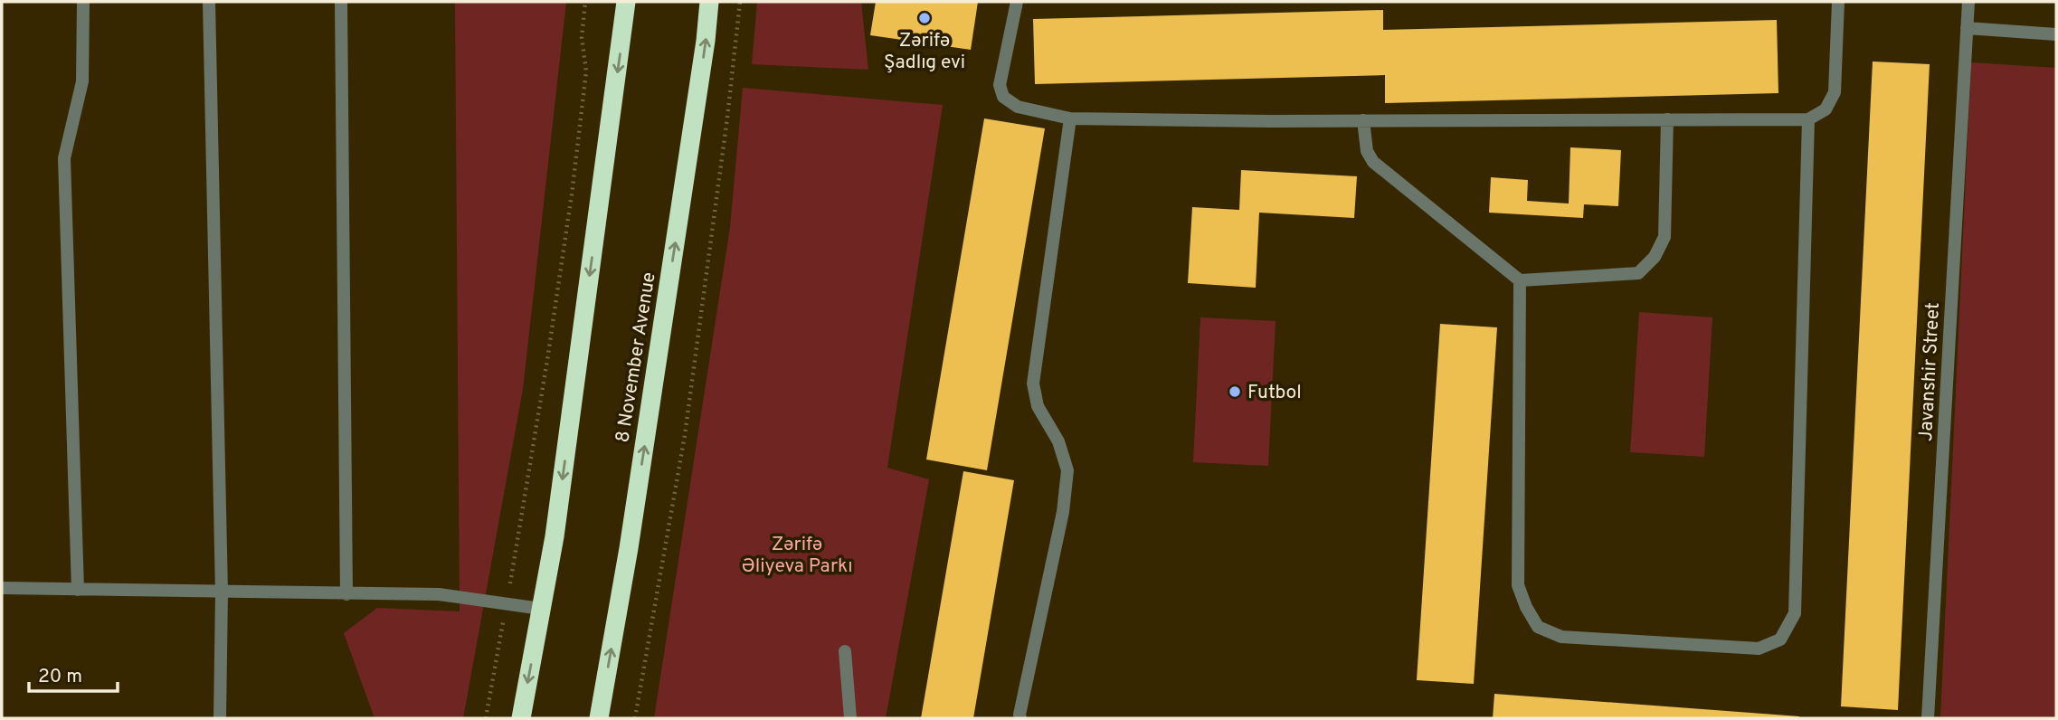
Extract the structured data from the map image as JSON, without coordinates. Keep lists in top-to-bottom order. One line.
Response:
{"streets":{"highway":["8 November Avenue"],"street":["Javanshir Street"]},"parks":["Zərifə Əliyeva Parkı"],"places":["Zərifə Şadlıg evi","Futbol"],"scale_bar":"20 m"}
